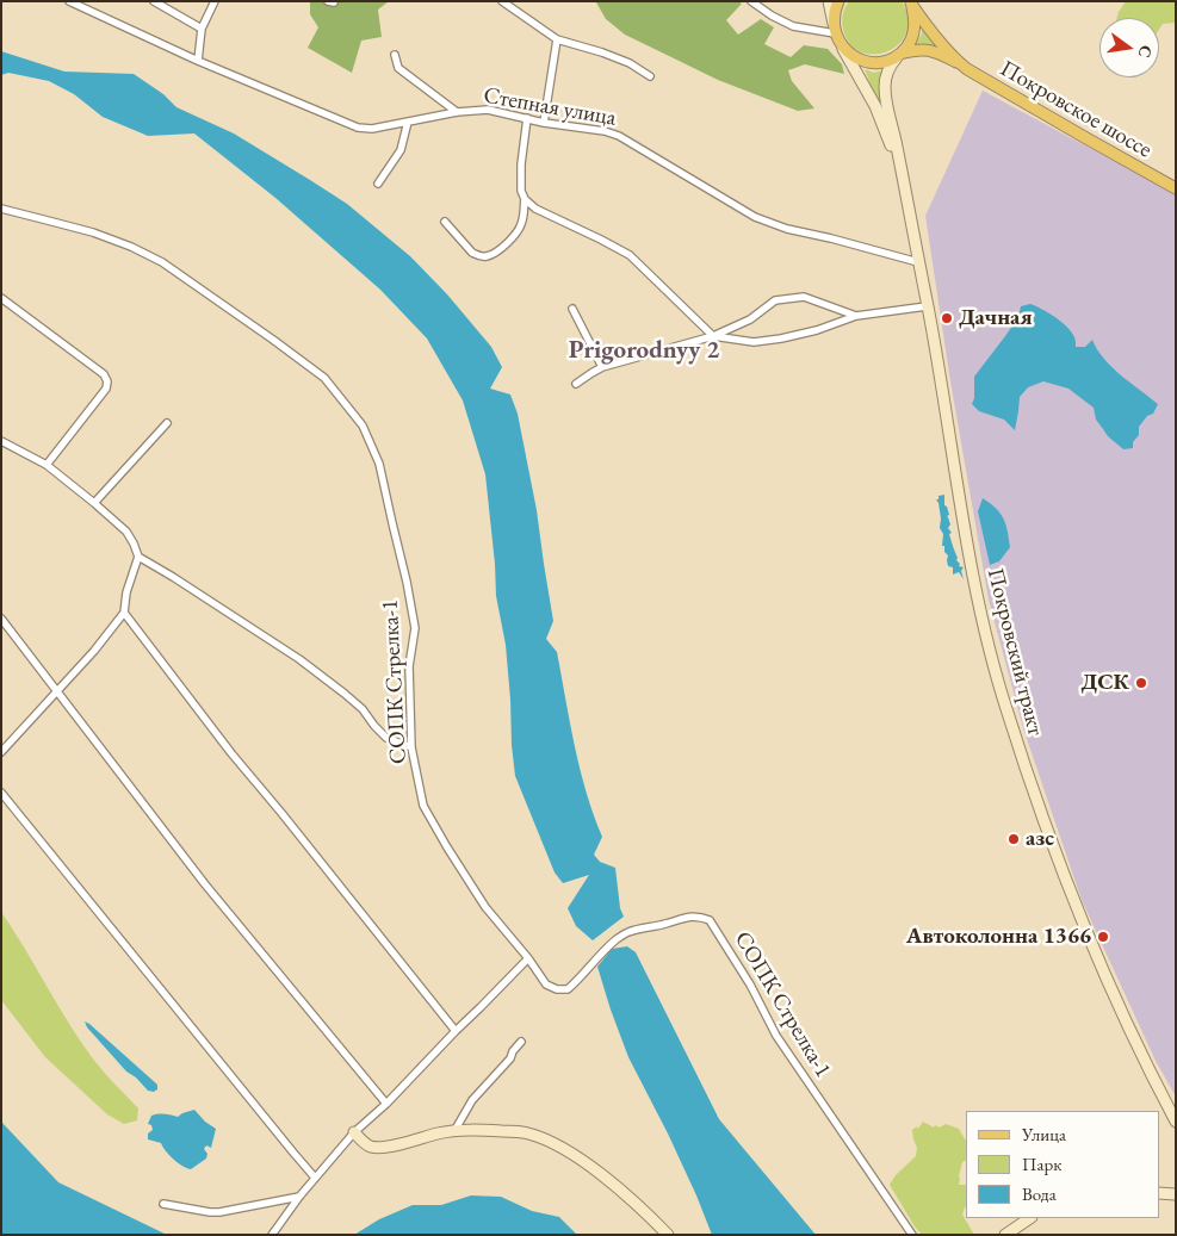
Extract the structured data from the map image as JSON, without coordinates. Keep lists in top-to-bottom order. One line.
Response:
{"streets":{"main road":["Покровское шоссе","Покровский тракт"],"street":["Степная улица","СОПК Стрелка-1"]},"crossings":[["Степная улица","Покровский тракт"]],"districts":["Prigorodnyy 2"],"places":["Дачная","ДСК","азс","Автоколонна 1366"],"legend":["Улица","Парк","Вода"],"north":"right"}
